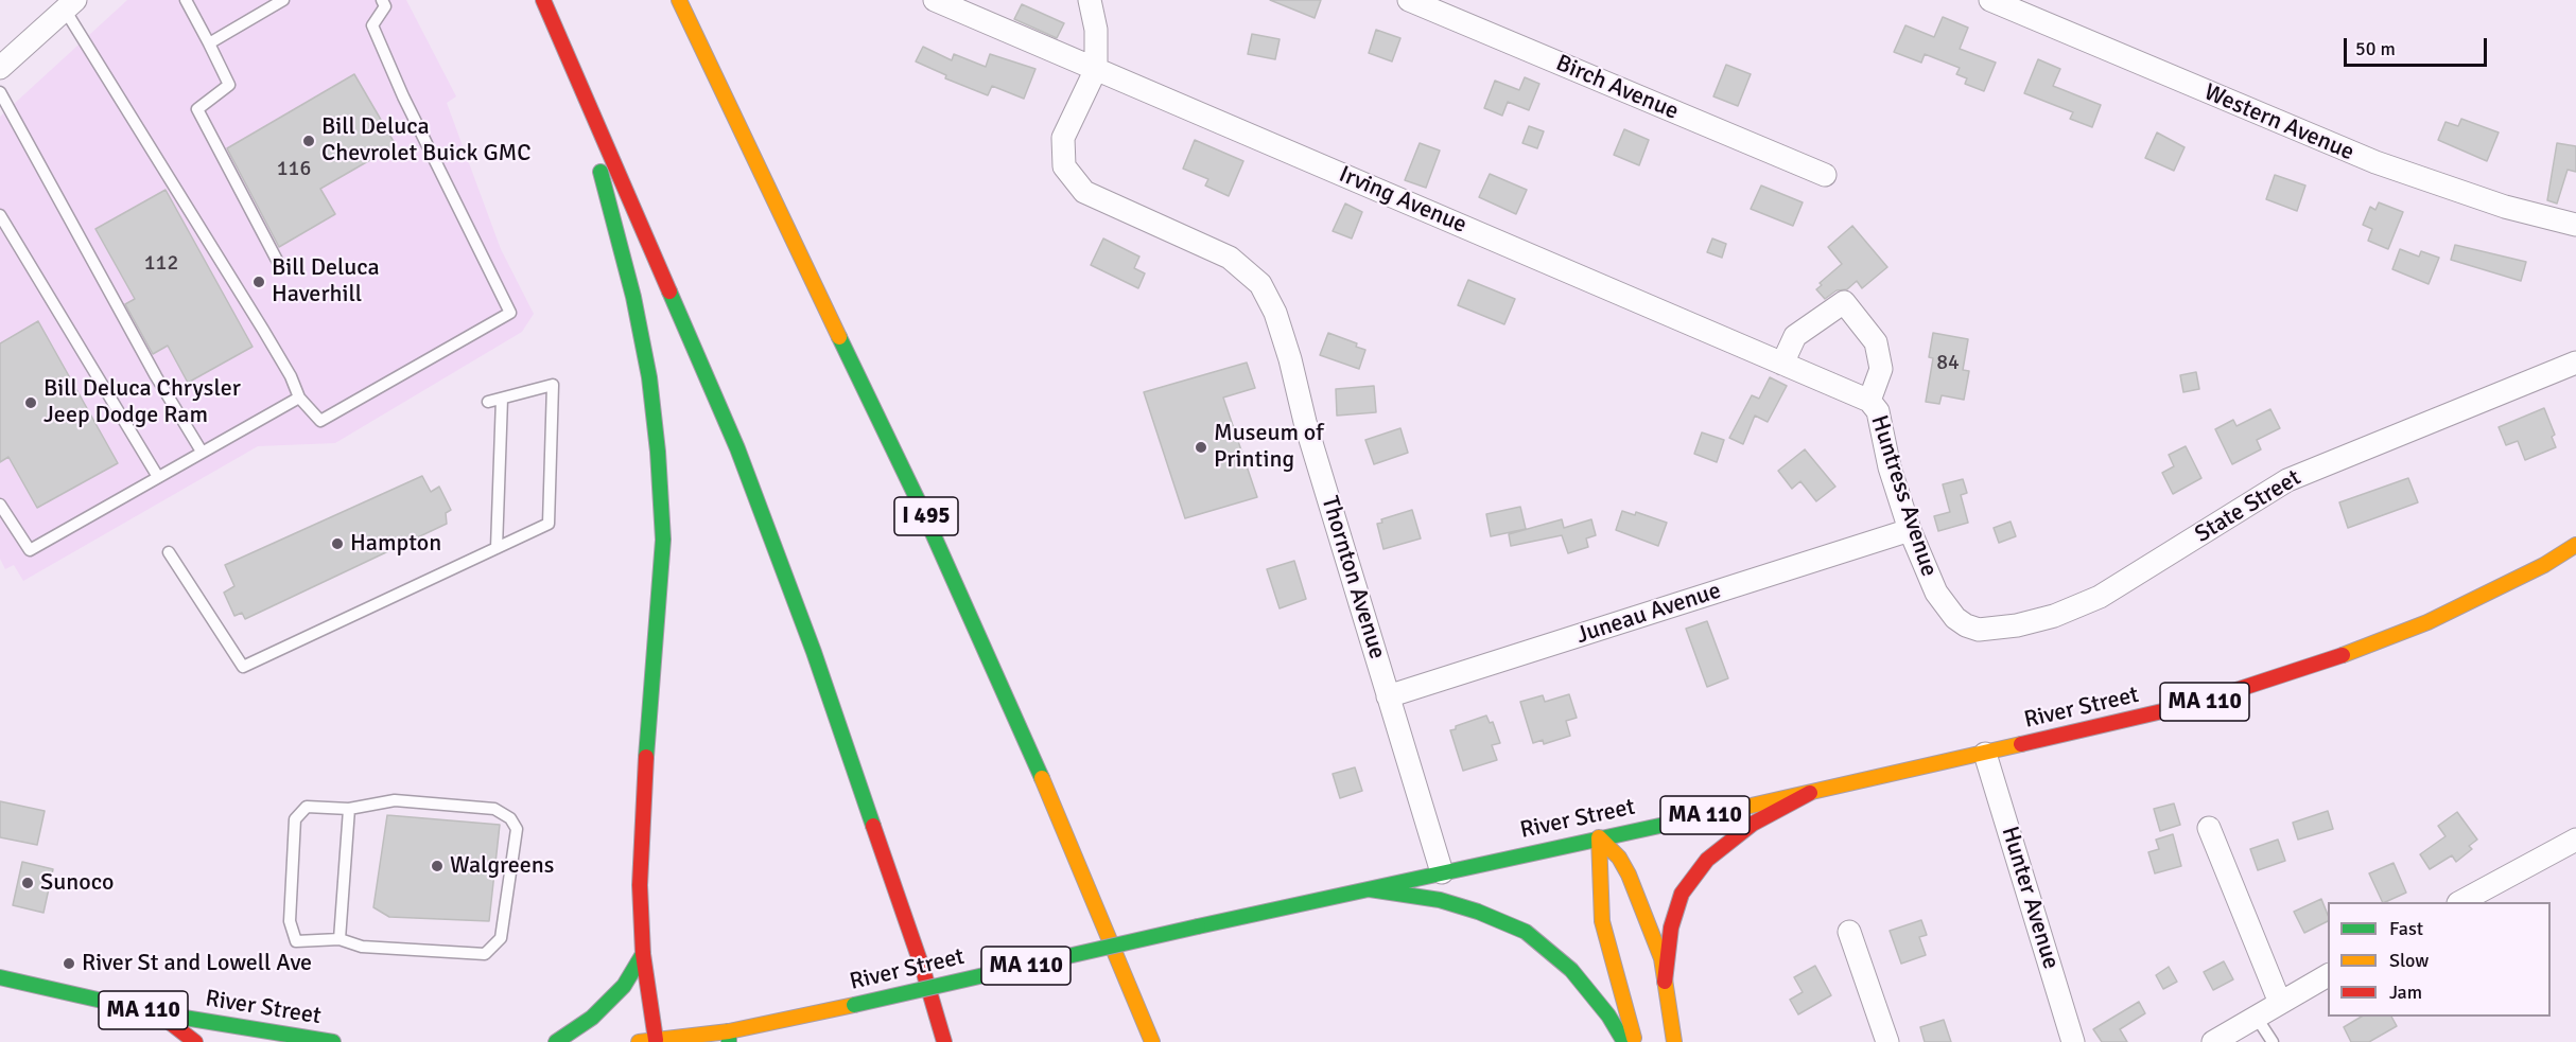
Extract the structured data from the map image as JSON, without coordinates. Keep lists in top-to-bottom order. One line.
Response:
{"streets":{"main road":["I 495","MA 110","River Street"],"street":["Birch Avenue","Western Avenue","Irving Avenue","Huntress Avenue","State Street","Thornton Avenue","Juneau Avenue","Hunter Avenue"]},"crossings":[["Irving Avenue","Huntress Avenue"],["Irving Avenue","Thornton Avenue"],["Huntress Avenue","State Street"],["Huntress Avenue","Juneau Avenue"],["Thornton Avenue","Juneau Avenue"],["Thornton Avenue","River Street"],["River Street","Hunter Avenue"]],"places":["Bill Deluca Chevrolet Buick GMC","Bill Deluca Haverhill","Bill Deluca Chrysler Jeep Dodge Ram","Museum of Printing","Hampton","Walgreens","Sunoco","River St and Lowell Ave"],"house_numbers":["116","112","84"],"legend":["Fast","Slow","Jam"],"scale_bar":"50 m"}
